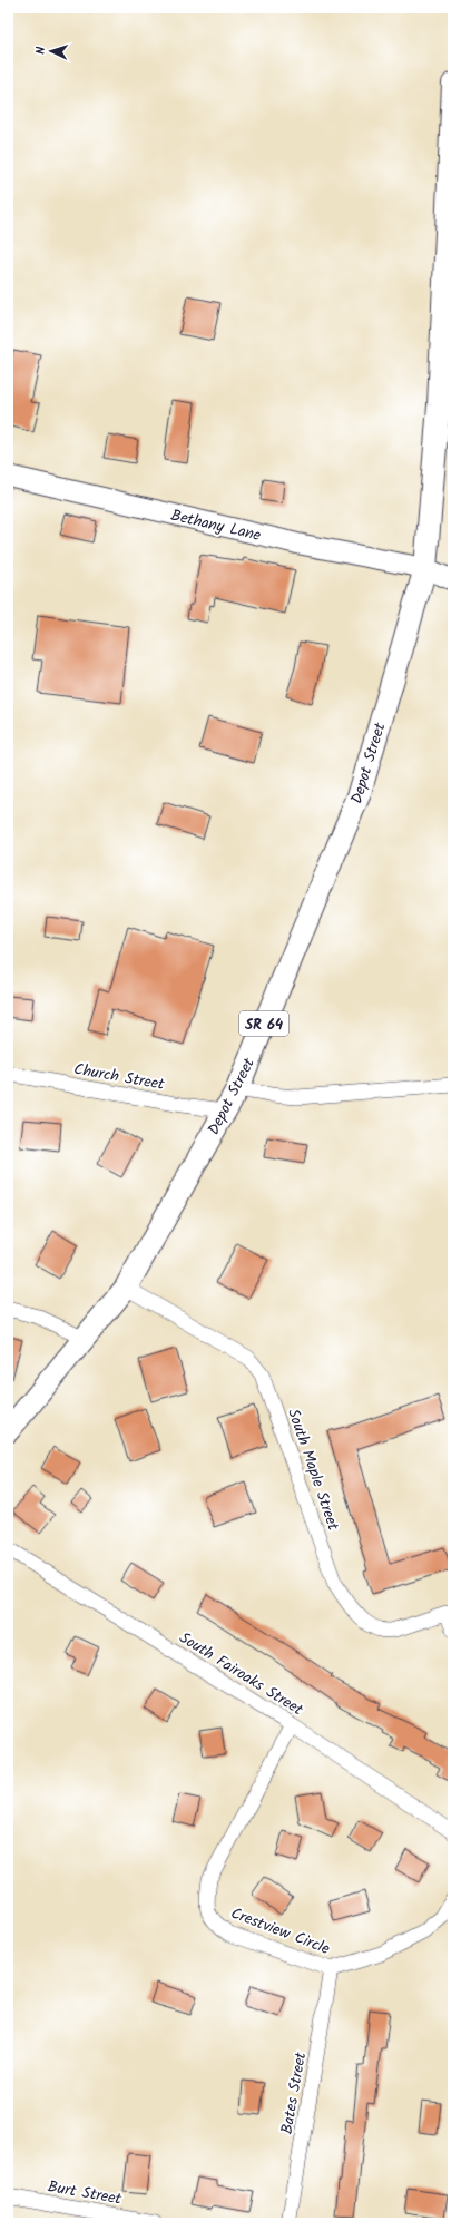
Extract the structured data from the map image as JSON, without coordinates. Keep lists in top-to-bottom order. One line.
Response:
{"streets":{"main road":["Depot Street","SR 64"],"street":["Bethany Lane","Church Street","South Maple Street","South Fairoaks Street","Crestview Circle","Bates Street","Burt Street"]},"crossings":[["Bethany Lane","Depot Street"],["Bethany Lane","SR 64"],["Depot Street","SR 64"],["Depot Street","Church Street"],["Depot Street","South Maple Street"],["South Fairoaks Street","Crestview Circle"],["Crestview Circle","Bates Street"]],"north":"left"}
